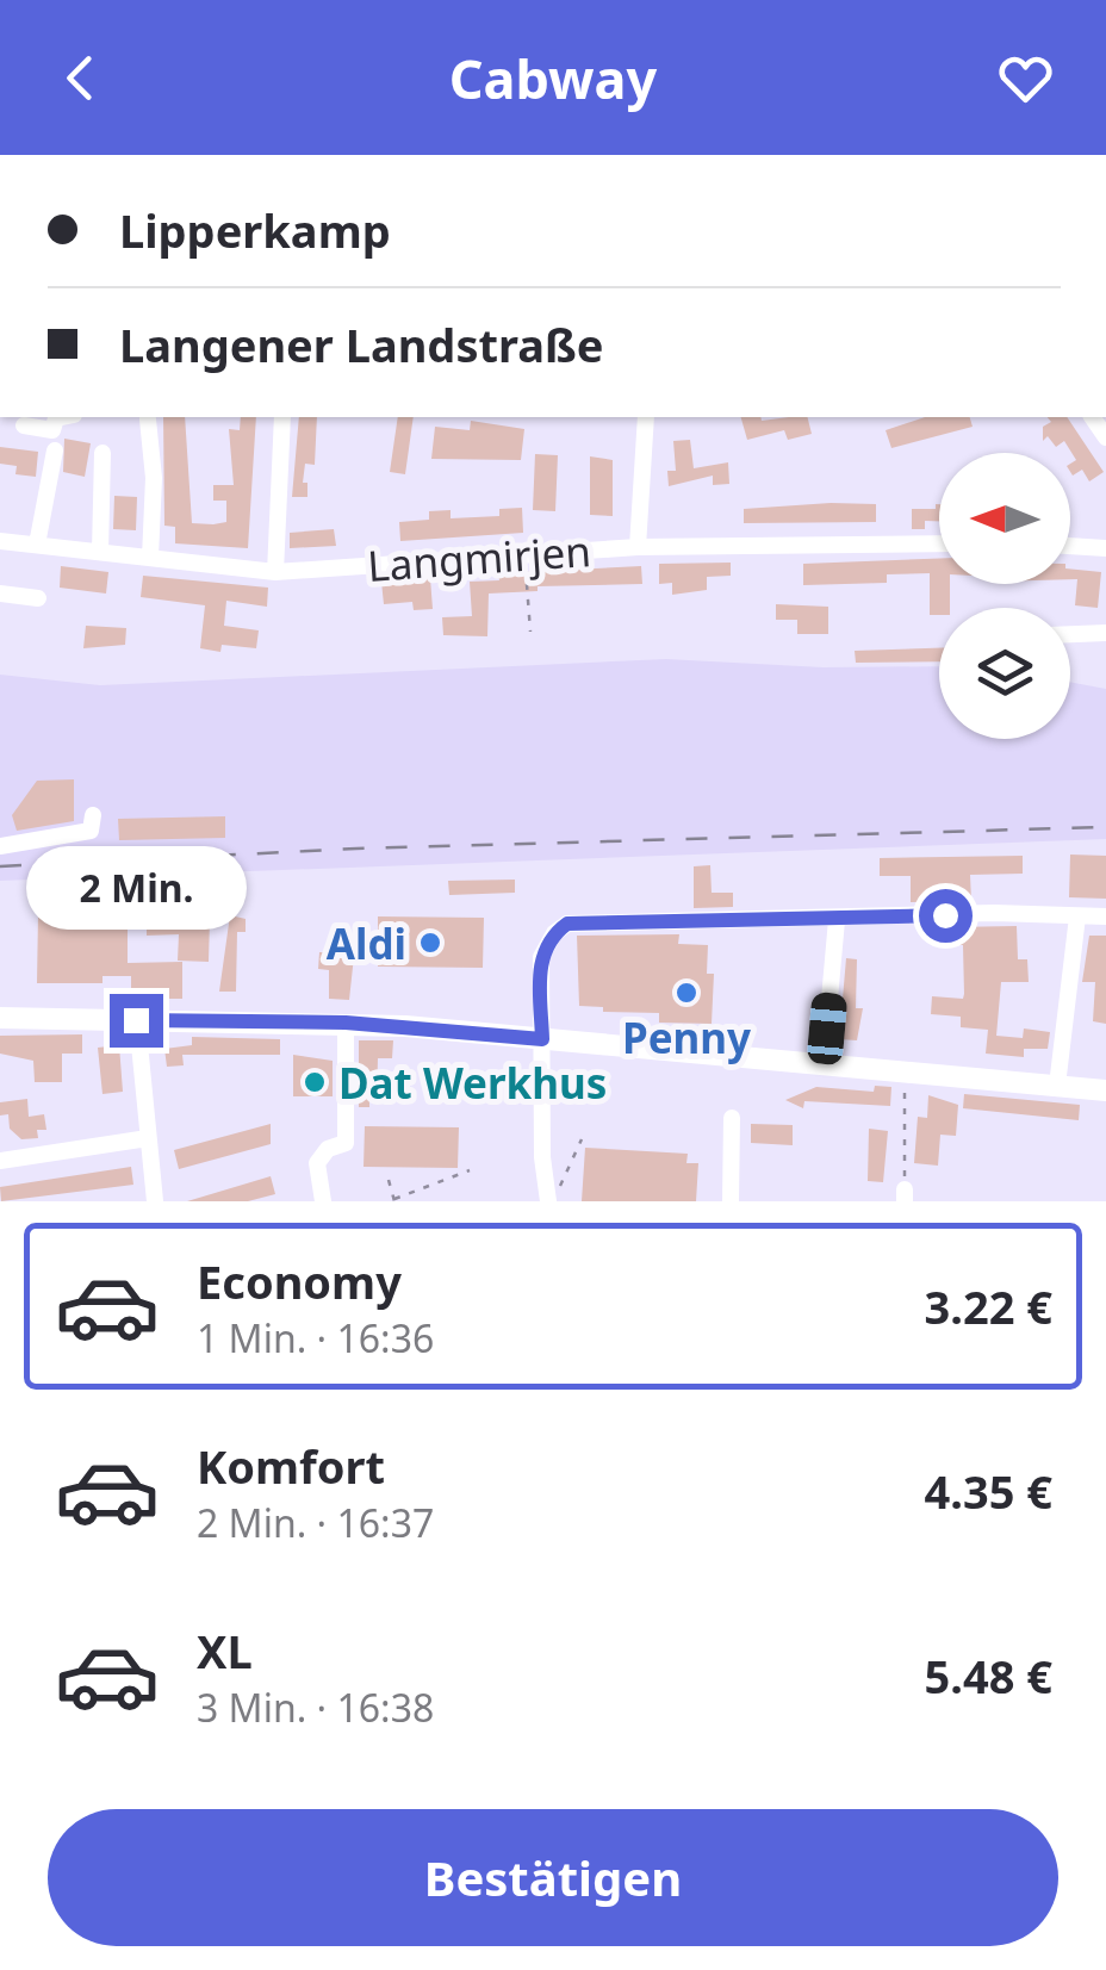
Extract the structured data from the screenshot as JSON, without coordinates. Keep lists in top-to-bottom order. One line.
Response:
{"streets":{"street":["Langmirjen"]},"places":["Aldi","Penny","Dat Werkhus"],"north":"left","page":{"header":"Cabway","banner":["Lipperkamp","Langener Landstraße"],"bubble":"2 Min.","list":[{"name":"Economy","note":"1 Min. · 16:36","value":"3.22 €"},{"name":"Komfort","note":"2 Min. · 16:37","value":"4.35 €"},{"name":"XL","note":"3 Min. · 16:38","value":"5.48 €"}],"buttons":"Bestätigen"}}
